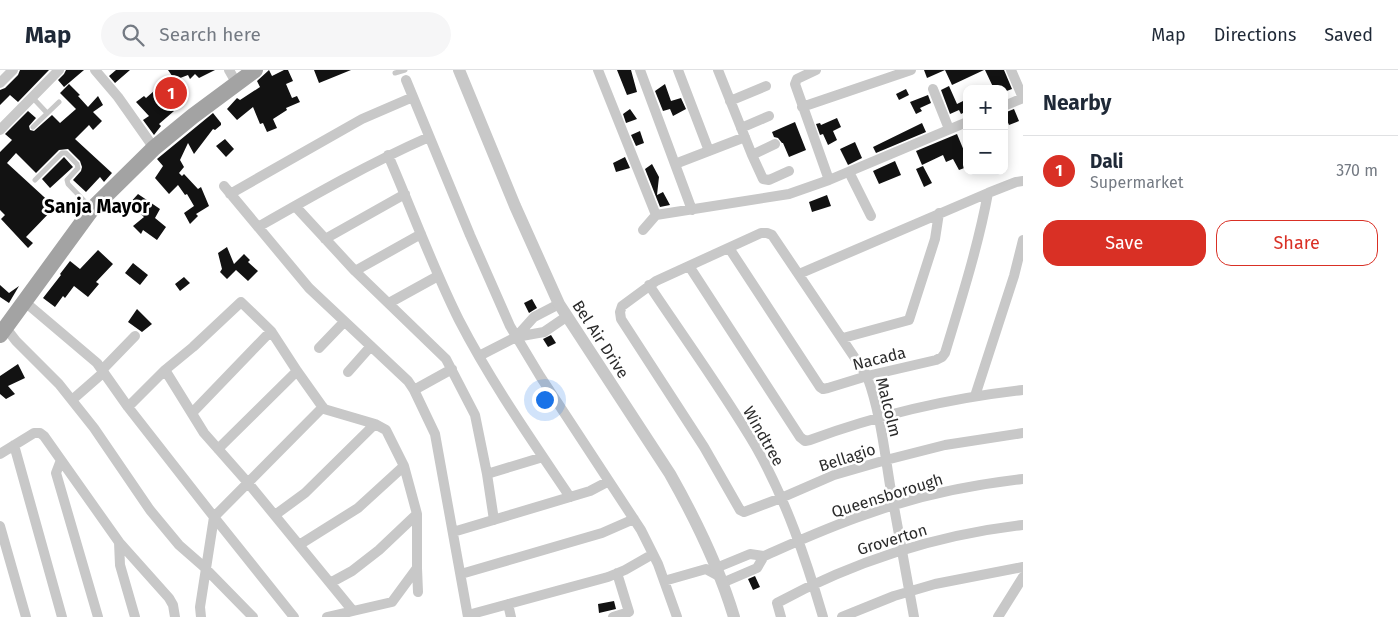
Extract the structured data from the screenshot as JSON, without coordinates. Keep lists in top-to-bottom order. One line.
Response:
{"streets":{"street":["Bel Air Drive","Nacada","Malcolm","Windtree","Bellagio","Queensborough","Groverton"]},"crossings":[["Nacada","Malcolm"],["Malcolm","Bellagio"],["Malcolm","Queensborough"],["Malcolm","Groverton"],["Windtree","Bellagio"],["Windtree","Queensborough"],["Windtree","Groverton"]],"districts":["Sanja Mayor"],"page":{"header":"Map","search":"Search here","nav":["Map","Directions","Saved"],"heading":"Nearby","pins":"1","map_buttons":["+","−"],"list":[{"mark":"1","name":"Dali","note":"Supermarket","value":"370 m"}],"buttons":["Save","Share"]}}
